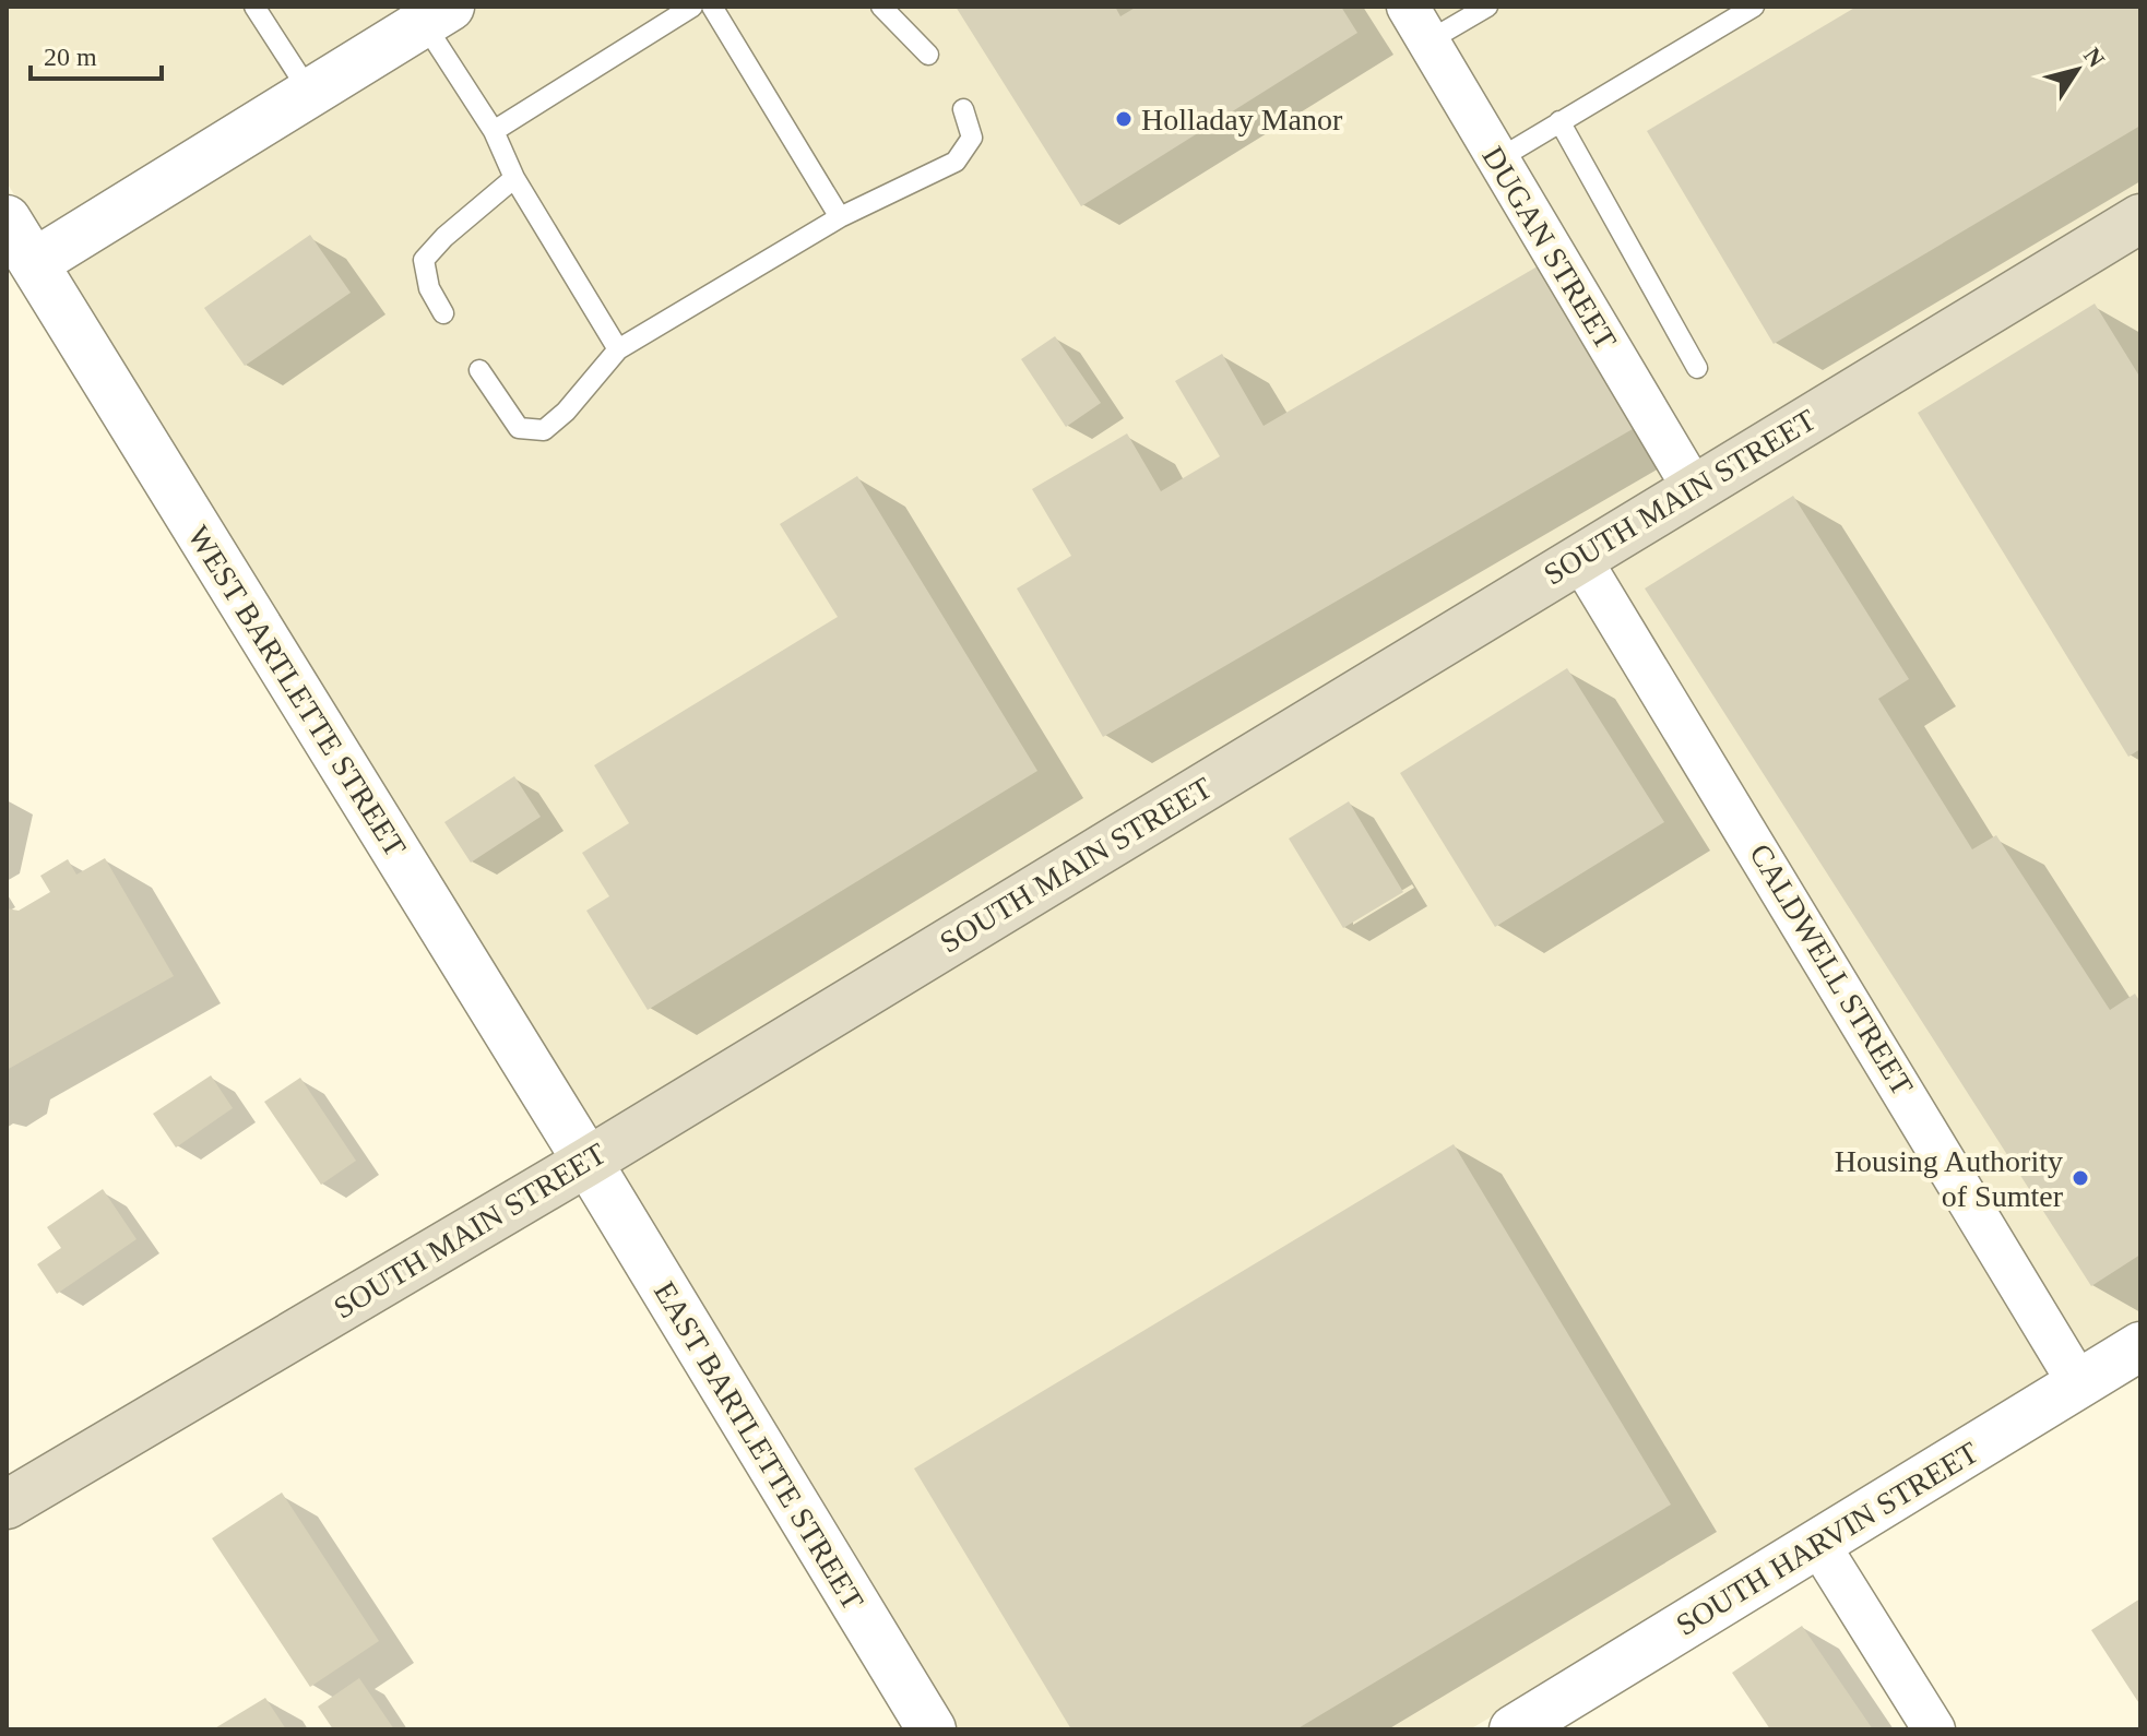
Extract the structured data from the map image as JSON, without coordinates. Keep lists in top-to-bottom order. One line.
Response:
{"streets":{"main road":["SOUTH MAIN STREET"],"street":["DUGAN STREET","WEST BARTLETTE STREET","CALDWELL STREET","EAST BARTLETTE STREET","SOUTH HARVIN STREET"]},"crossings":[["DUGAN STREET","SOUTH MAIN STREET"],["SOUTH MAIN STREET","WEST BARTLETTE STREET"],["SOUTH MAIN STREET","CALDWELL STREET"],["SOUTH MAIN STREET","EAST BARTLETTE STREET"],["WEST BARTLETTE STREET","EAST BARTLETTE STREET"],["CALDWELL STREET","SOUTH HARVIN STREET"]],"places":["Holladay Manor","Housing Authority of Sumter"],"scale_bar":"20 m","north":"top right"}
